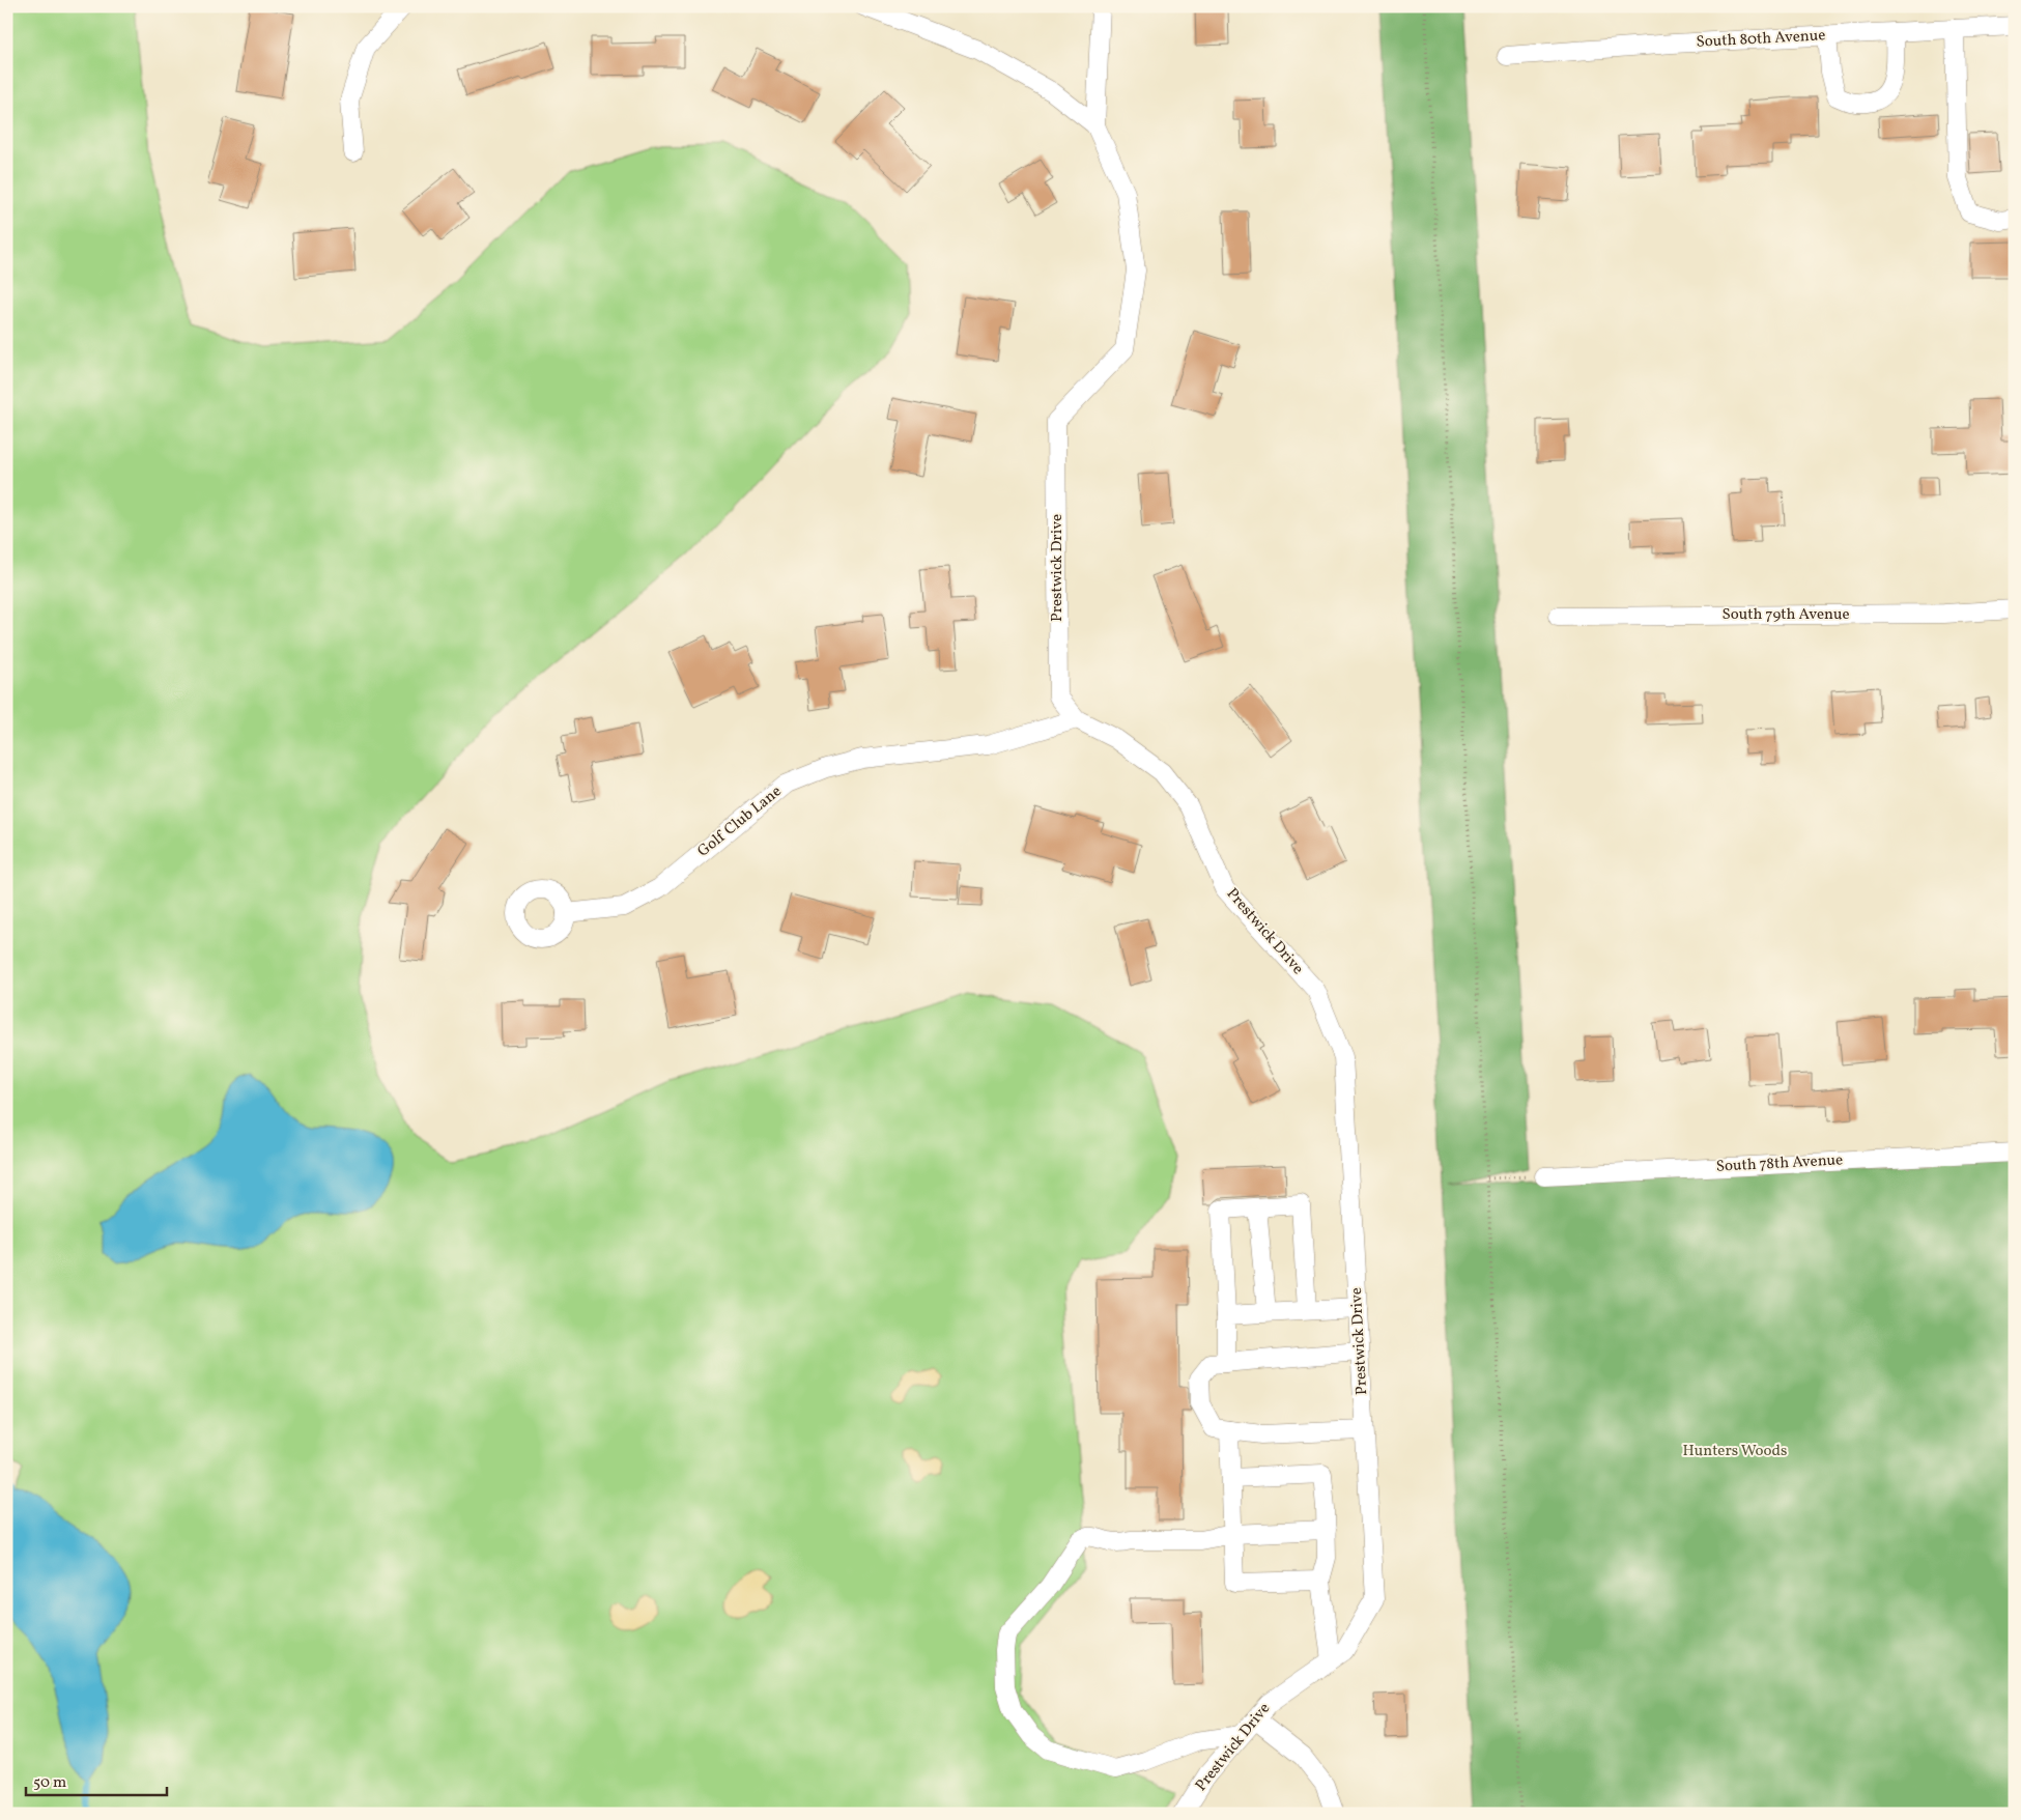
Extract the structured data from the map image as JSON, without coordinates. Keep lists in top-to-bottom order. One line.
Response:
{"streets":{"street":["South 80th Avenue","Prestwick Drive","South 79th Avenue","Golf Club Lane","South 78th Avenue"]},"crossings":[["Prestwick Drive","Golf Club Lane"]],"parks":["Hunters Woods"],"scale_bar":"50 m"}
